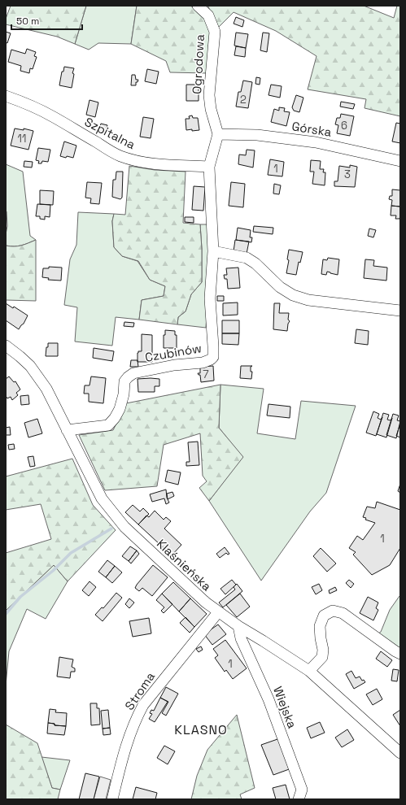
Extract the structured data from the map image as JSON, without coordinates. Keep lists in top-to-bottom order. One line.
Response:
{"streets":{"street":["Ogrodowa","Górska","Szpitalna","Czubinów","Klaśnieńska","Stroma","Wiejska"]},"crossings":[["Ogrodowa","Górska"],["Szpitalna","Czubinów"],["Czubinów","Klaśnieńska"],["Klaśnieńska","Stroma"],["Klaśnieńska","Wiejska"]],"districts":["KLASNO"],"house_numbers":["2","6","11","1","3","7","1","1"],"scale_bar":"50 m"}
